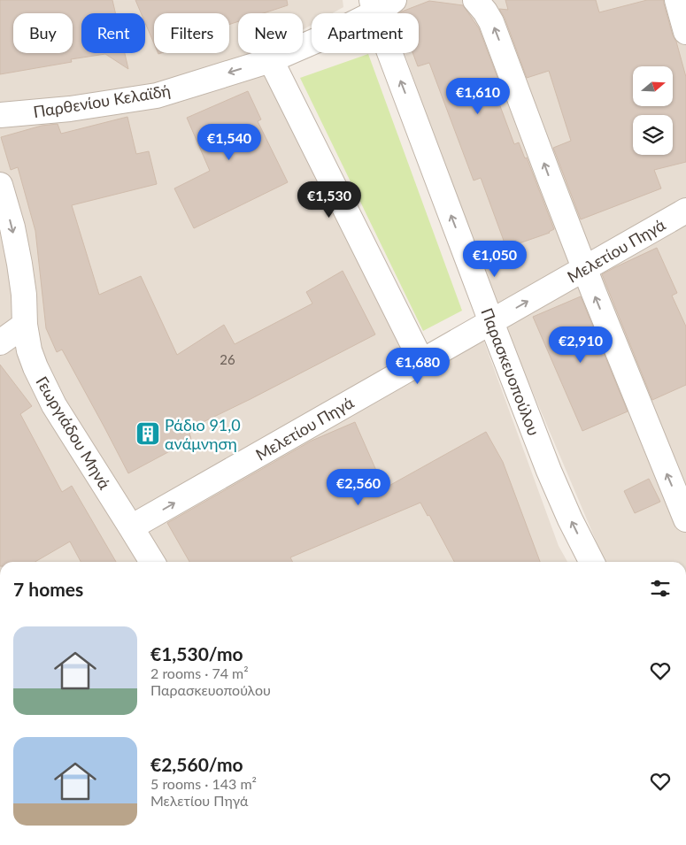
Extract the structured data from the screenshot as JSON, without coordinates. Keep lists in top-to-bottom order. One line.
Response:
{"streets":{"street":["Παρθενίου Κελαϊδή","Μελετίου Πηγά","Παρασκευοπούλου","Γεωργιάδου Μηνά"]},"crossings":[["Παρθενίου Κελαϊδή","Παρασκευοπούλου"],["Μελετίου Πηγά","Παρασκευοπούλου"],["Μελετίου Πηγά","Γεωργιάδου Μηνά"]],"one_way":["Παρθενίου Κελαϊδή","Μελετίου Πηγά"],"places":{"building":["Ράδιο 91,0 ανάμνηση"]},"house_numbers":["26"],"north":"right","page":{"chip":["Buy","Rent","Filters","New","Apartment"],"price":["€1,610","€1,540","€1,530","€1,050","€2,910","€1,680","€2,560"],"heading":"7 homes","list":[{"name":"€1,530/mo","note":"2 rooms · 74 m² · Παρασκευοπούλου"},{"name":"€2,560/mo","note":"5 rooms · 143 m² · Μελετίου Πηγά"}]}}
